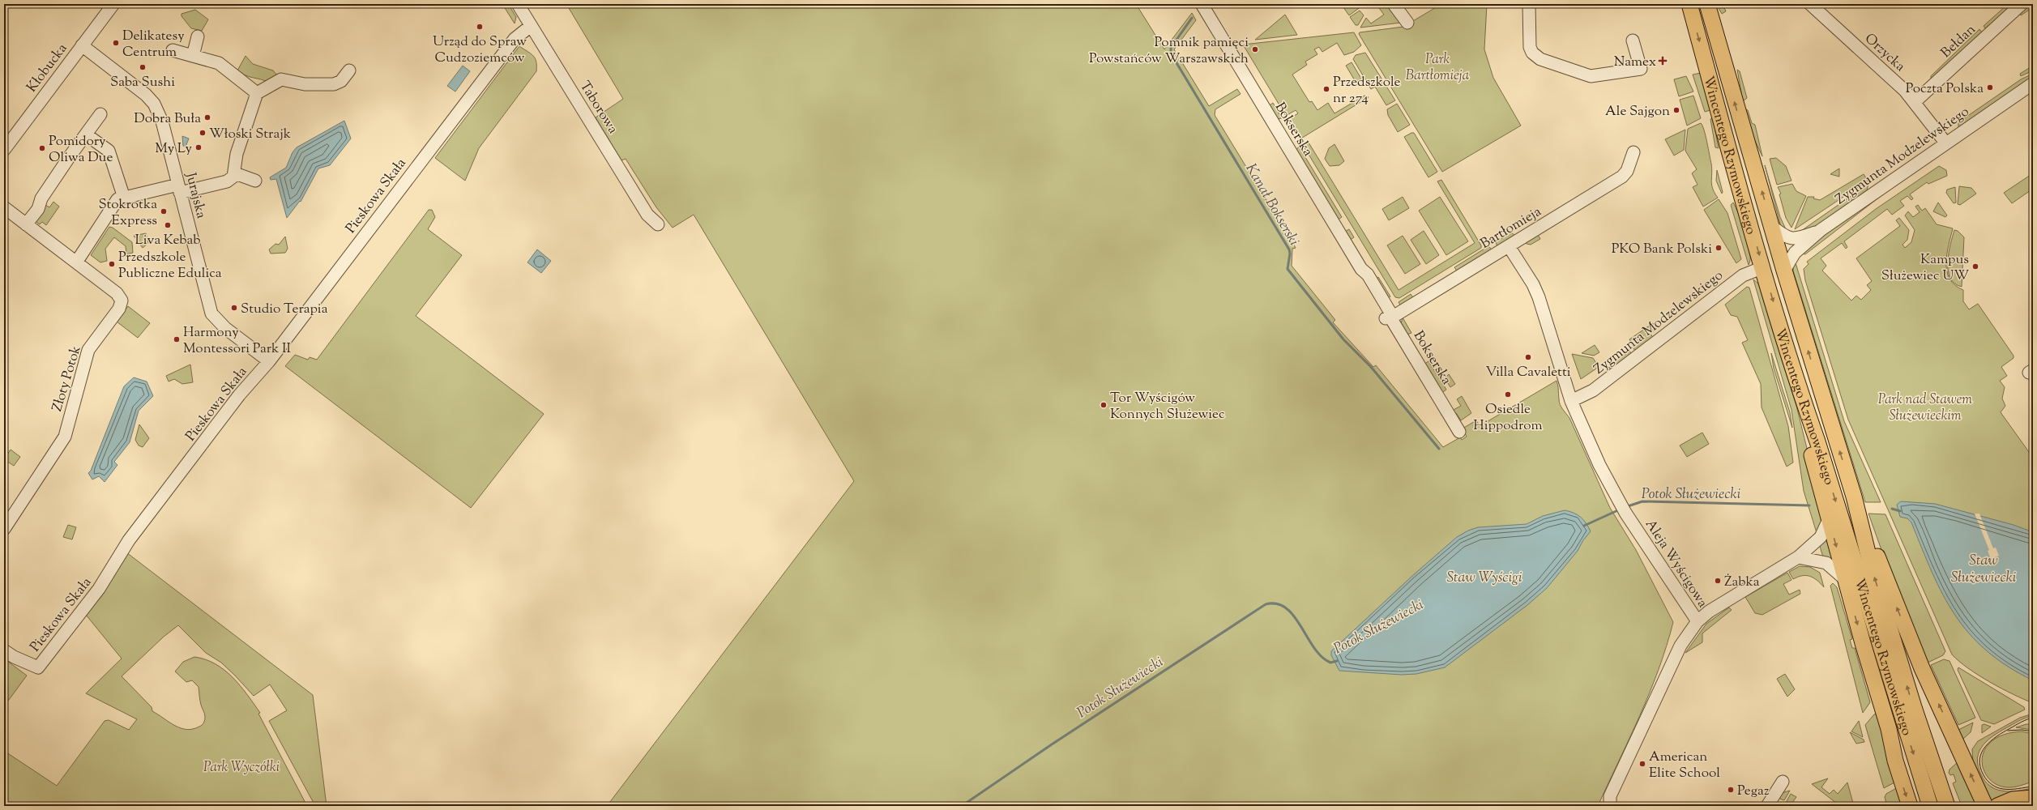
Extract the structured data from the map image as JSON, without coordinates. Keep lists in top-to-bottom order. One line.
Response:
{"streets":{"main road":["Wincentego Rzymowskiego"],"street":["Bełdan","Orzycka","Kłobucka","Taborowa","Bokserska","Zygmunta Modzelewskiego","Jurajska","Pieskowa Skała","Bartłomieja","Złoty Potok","Aleja Wyścigowa"]},"crossings":[["Bełdan","Orzycka"],["Orzycka","Zygmunta Modzelewskiego"],["Kłobucka","Jurajska"],["Taborowa","Pieskowa Skała"],["Bokserska","Bartłomieja"],["Wincentego Rzymowskiego","Zygmunta Modzelewskiego"],["Zygmunta Modzelewskiego","Aleja Wyścigowa"],["Jurajska","Pieskowa Skała"],["Bartłomieja","Aleja Wyścigowa"]],"water":["Kanał Bokserski","Potok Służewiecki","Staw Służewiecki","Staw Wyścigi"],"parks":["Park Bartłomieja","Park nad Stawem Służewieckim","Park Wyczółki"],"places":{"other":["Urząd do Spraw Cudzoziemców","Delikatesy Centrum","Pomnik pamięci Powstańców Warszawskich","Saba Sushi","Poczta Polska","Przedszkole nr 274","Ale Sajgon","Dobra Buła","Włoski Strajk","My Ly","Pomidory Oliwa Due","Stokrotka Express","Liva Kebab","PKO Bank Polski","Przedszkole Publiczne Edulica","Kampus Służewiec UW","Studio Terapia","Harmony Montessori Park II","Villa Cavaletti","Osiedle Hippodrom","Tor Wyścigów Konnych Służewiec","Żabka","American Elite School","Pegaz"],"health":["Namex"]}}
